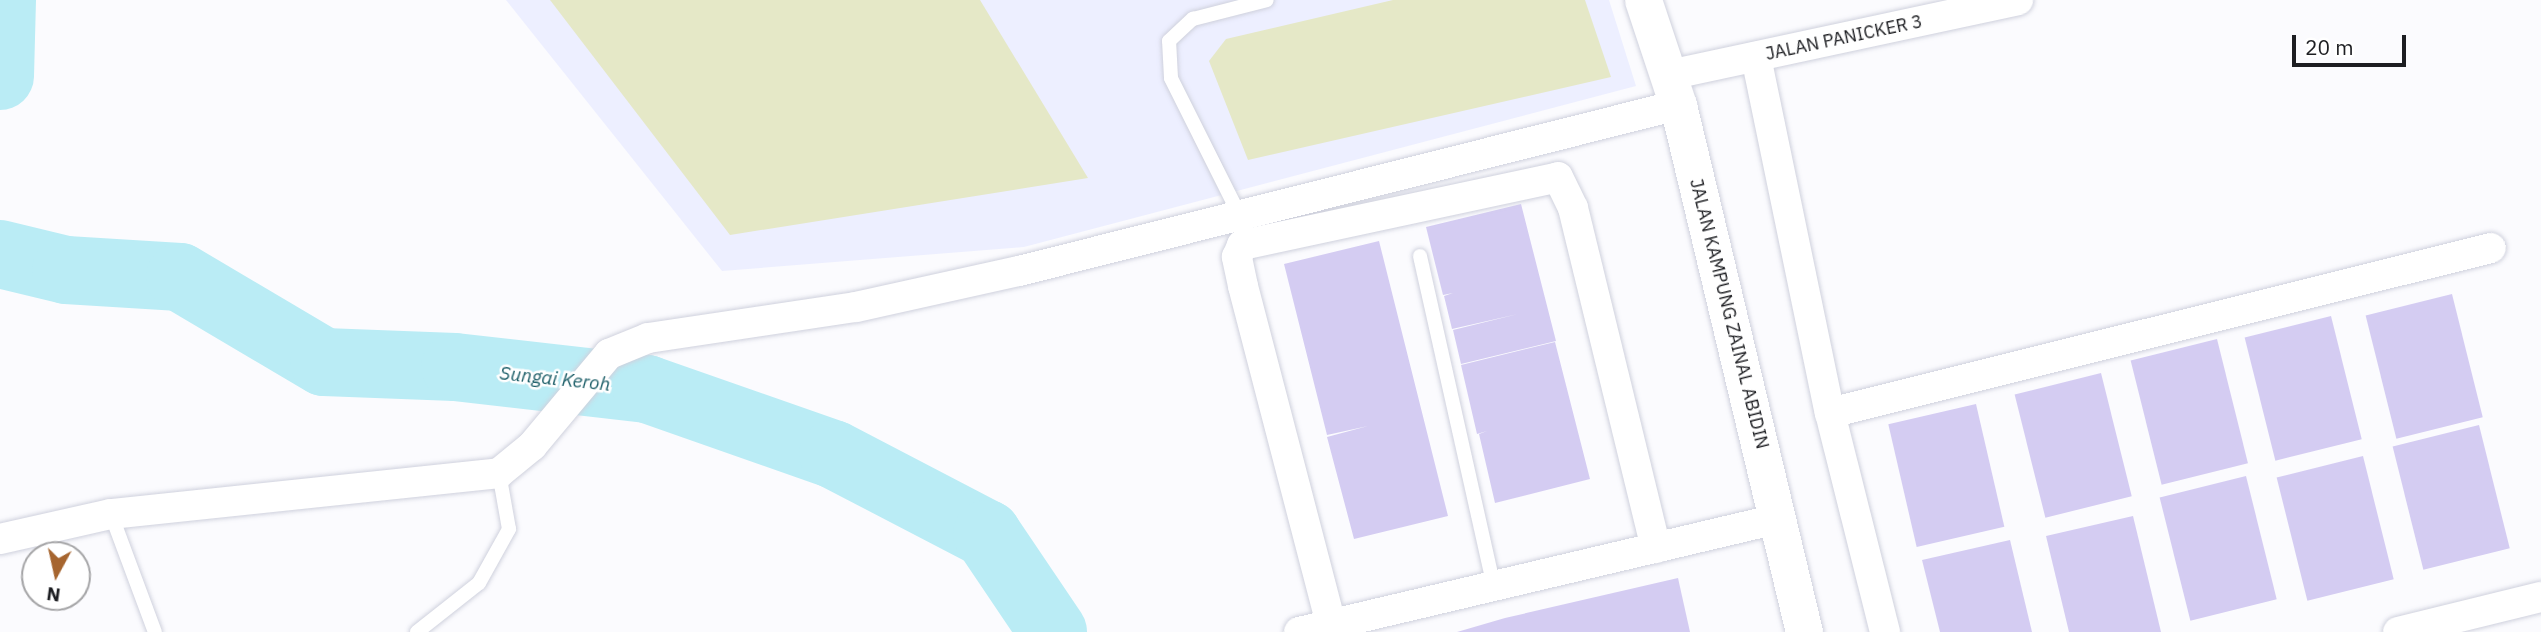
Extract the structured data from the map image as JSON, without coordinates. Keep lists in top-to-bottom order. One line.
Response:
{"streets":{"street":["JALAN PANICKER 3","JALAN KAMPUNG ZAINAL ABIDIN"]},"crossings":[["JALAN PANICKER 3","JALAN KAMPUNG ZAINAL ABIDIN"]],"water":["Sungai Keroh"],"scale_bar":"20 m","north":"bottom"}
